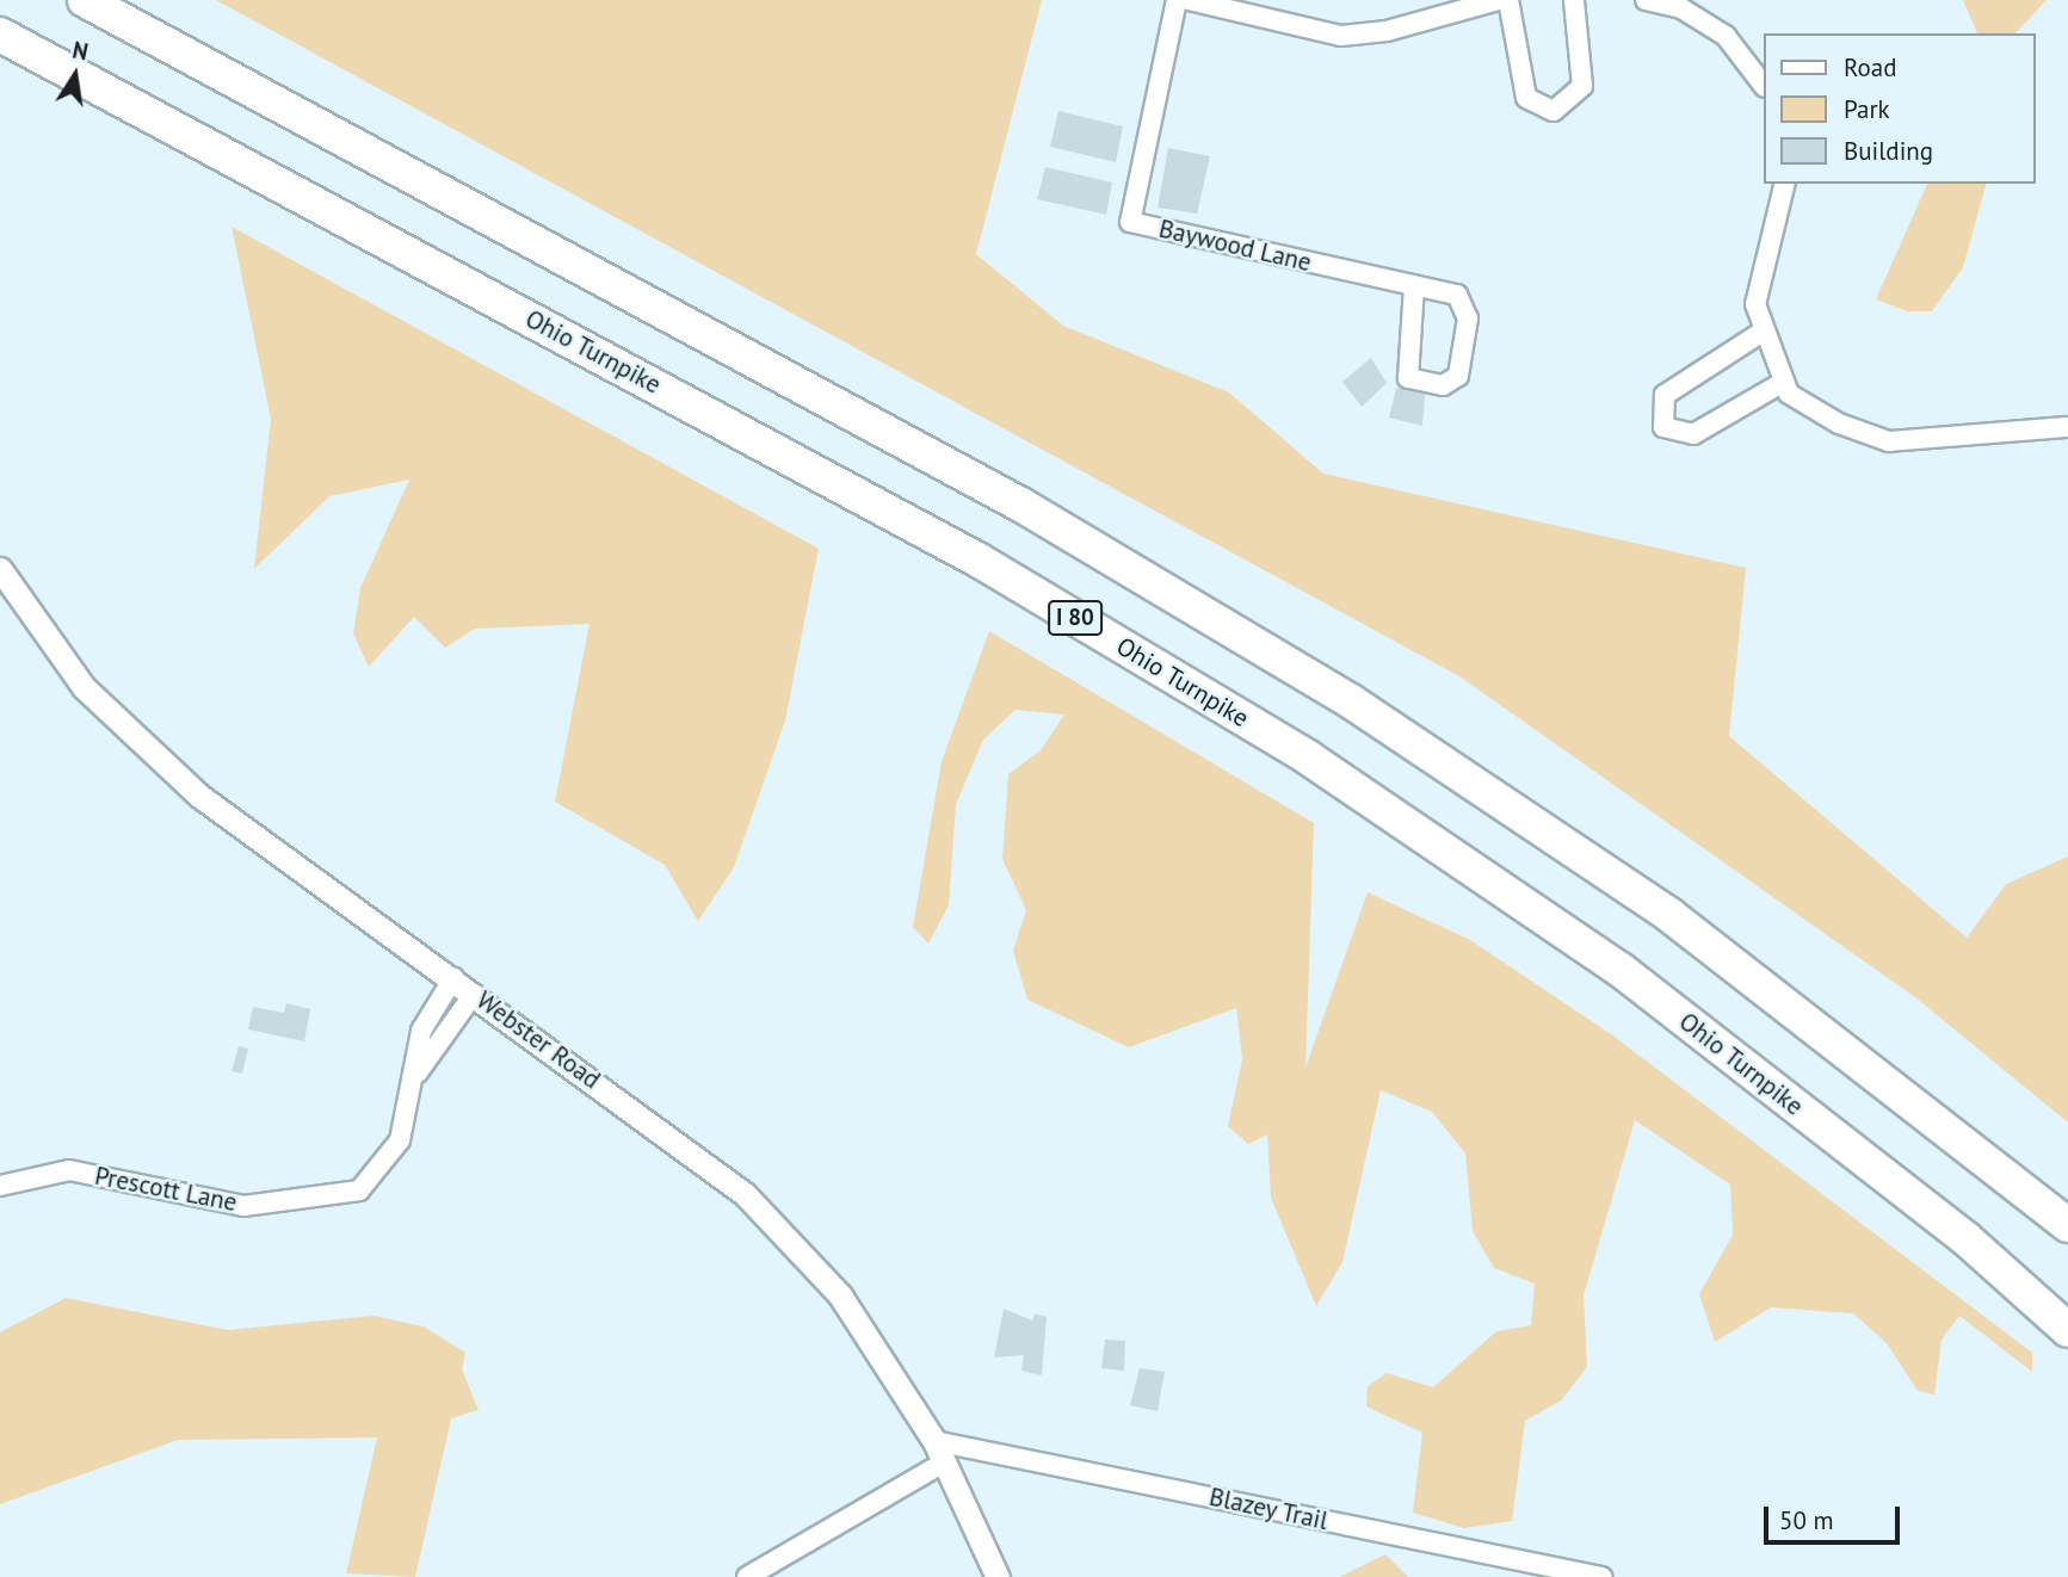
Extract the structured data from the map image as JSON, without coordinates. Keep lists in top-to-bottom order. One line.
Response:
{"streets":{"highway":["Ohio Turnpike","I 80"],"street":["Baywood Lane","Webster Road","Prescott Lane","Blazey Trail"]},"crossings":[["Webster Road","Prescott Lane"],["Webster Road","Blazey Trail"]],"legend":["Road","Park","Building"],"scale_bar":"50 m","north":"top"}
